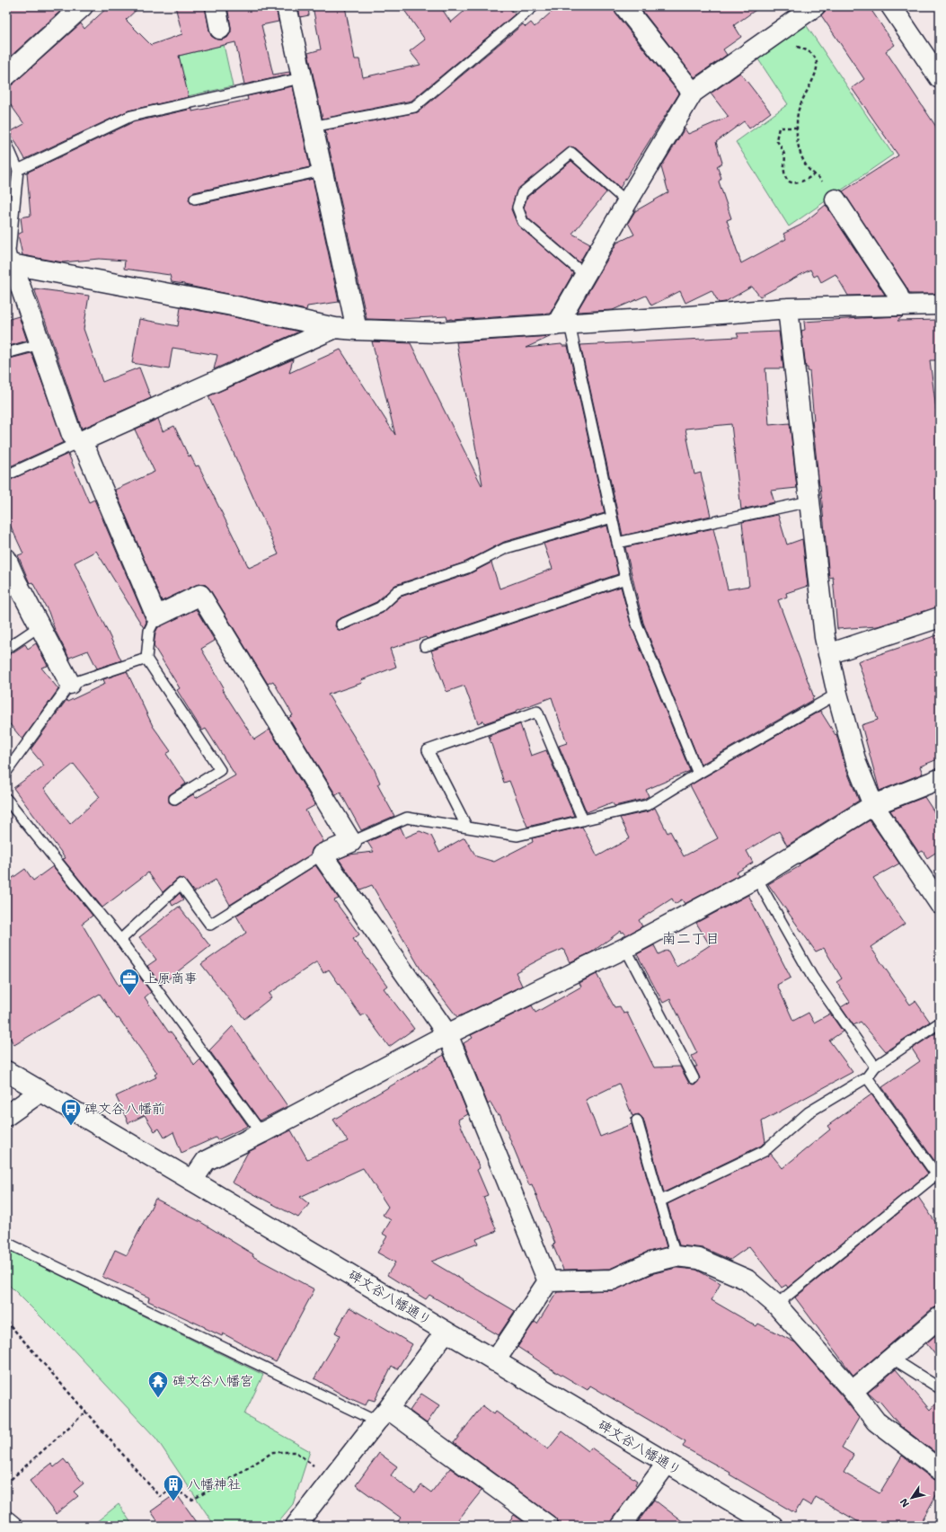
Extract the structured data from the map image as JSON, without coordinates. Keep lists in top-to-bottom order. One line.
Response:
{"streets":{"street":["碑文谷八幡通り"]},"districts":["南二丁目"],"places":{"office":["上原商事"],"bus stop":["碑文谷八幡前"],"temple":["碑文谷八幡宮"],"building":["八幡神社"]},"north":"bottom left"}
